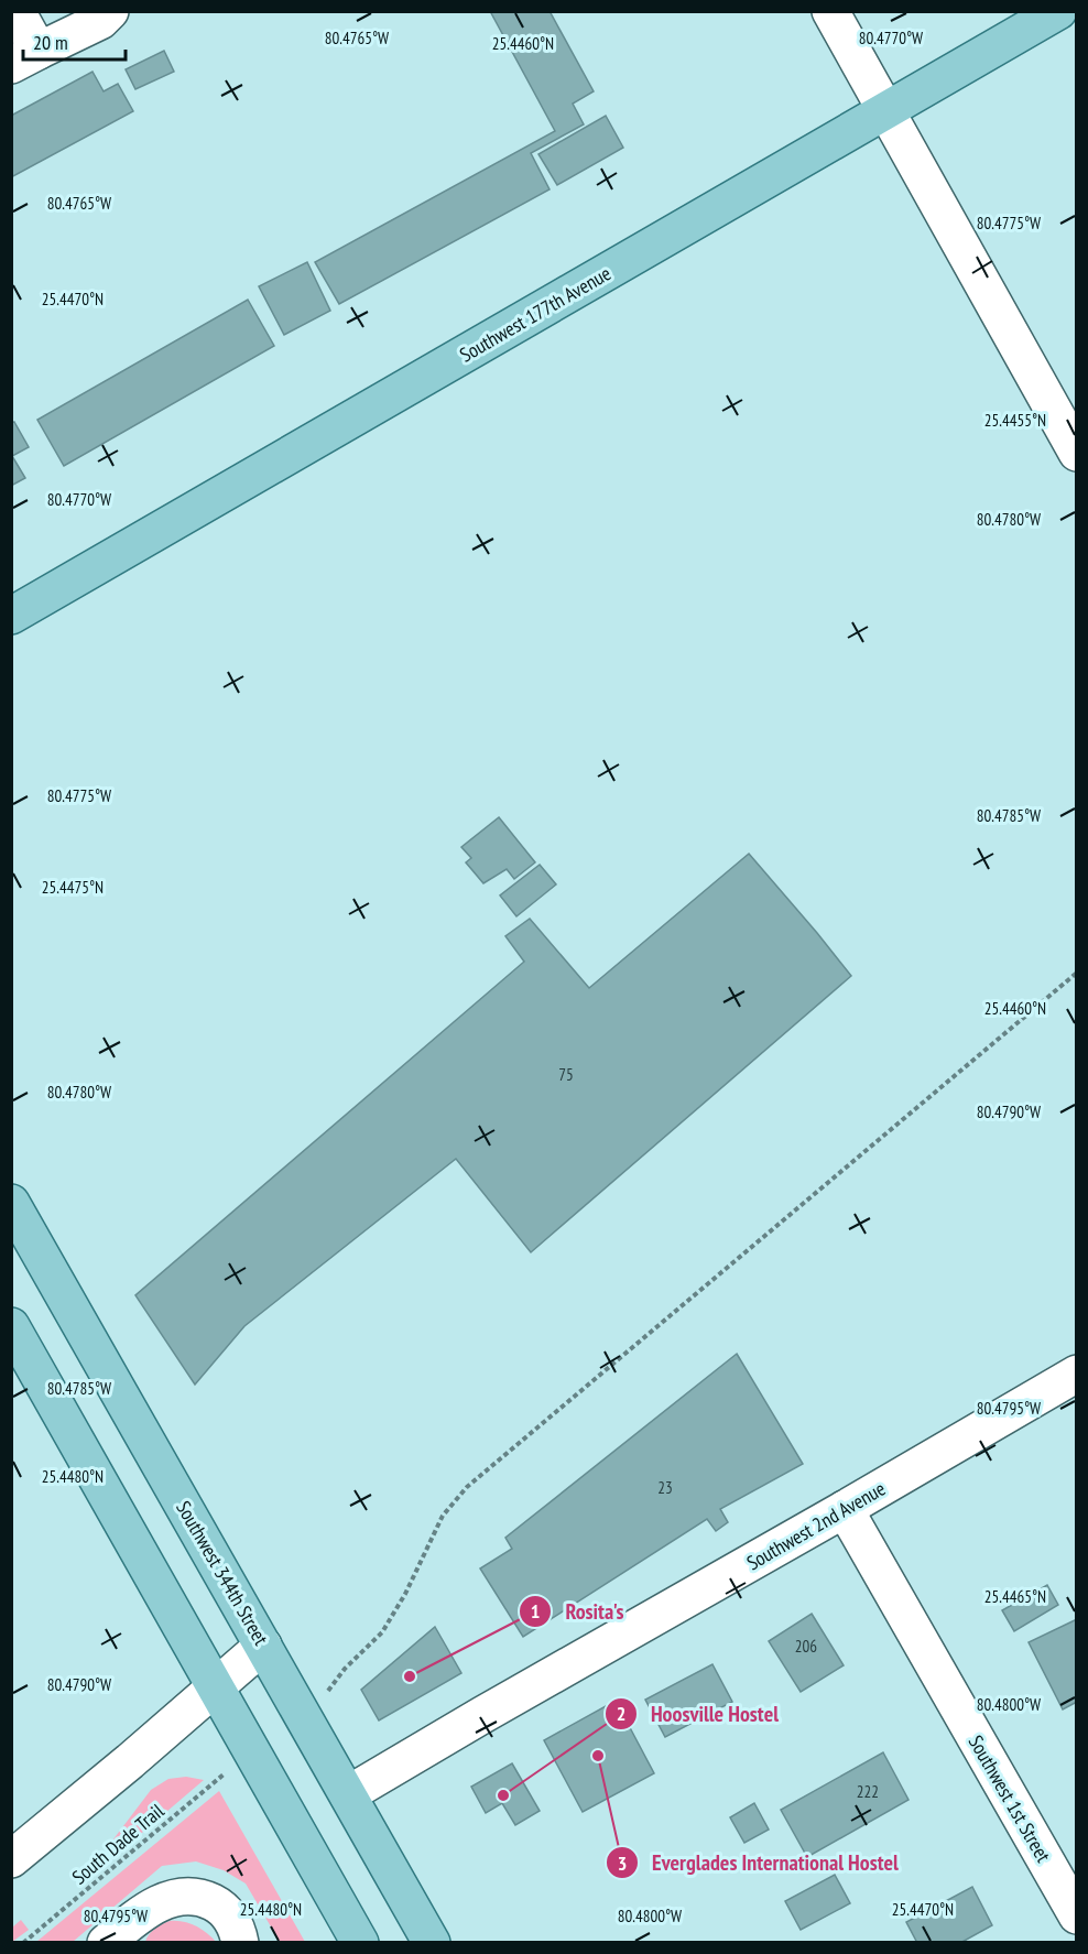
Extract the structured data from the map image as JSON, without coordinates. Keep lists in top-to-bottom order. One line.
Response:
{"streets":{"main road":["Southwest 177th Avenue","Southwest 344th Street"],"street":["Southwest 2nd Avenue","Southwest 1st Street"],"path":["South Dade Trail"]},"crossings":[["Southwest 2nd Avenue","Southwest 344th Street"],["Southwest 2nd Avenue","Southwest 1st Street"]],"places":["Rosita's","Everglades International Hostel","Hoosville Hostel"],"house_numbers":["75","23","206","222"],"scale_bar":"20 m","coordinates":["80.4765°W","80.4770°W","25.4460°N","80.4775°W","25.4470°N","25.4455°N","80.4780°W","80.4785°W","25.4475°N","80.4790°W","80.4795°W","25.4480°N","25.4465°N","80.4800°W"]}
